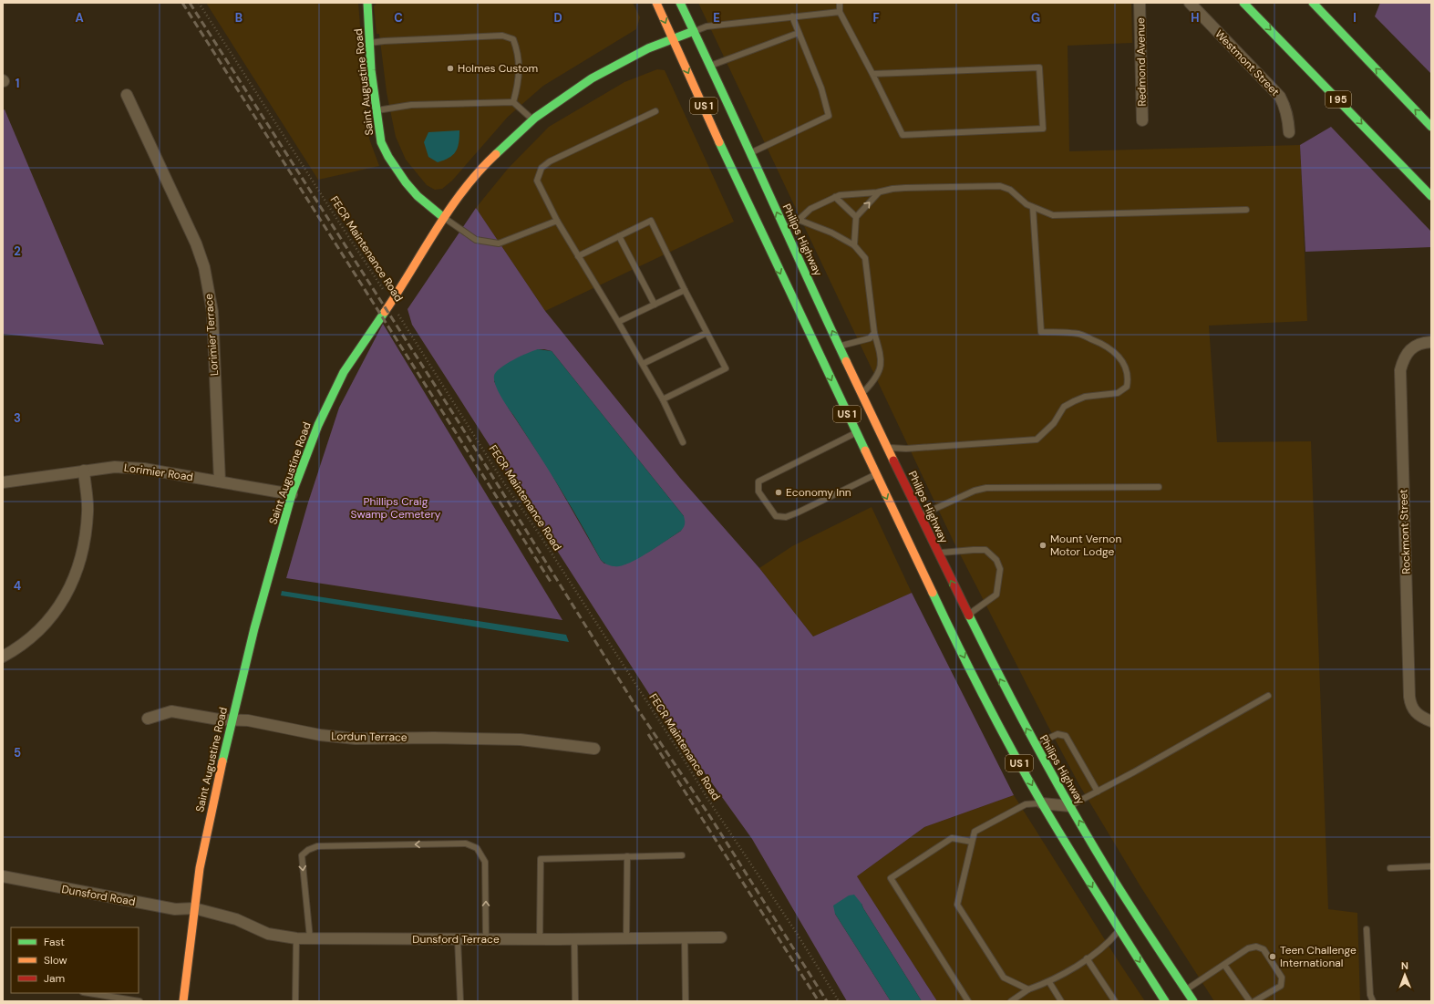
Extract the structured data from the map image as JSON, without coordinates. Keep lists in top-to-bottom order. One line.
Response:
{"streets":{"main road":["Saint Augustine Road","I 95","US 1","Philips Highway"],"street":["Redmond Avenue","Westmont Street","Lorimier Terrace","Lorimier Road","Rockmont Street","Lordun Terrace","Dunsford Road","Dunsford Terrace"],"path":["FECR Maintenance Road"]},"crossings":[["Saint Augustine Road","FECR Maintenance Road"],["Saint Augustine Road","Lorimier Road"],["Saint Augustine Road","Lordun Terrace"],["Saint Augustine Road","Dunsford Road"],["Saint Augustine Road","Dunsford Terrace"],["Lorimier Terrace","Lorimier Road"],["Dunsford Road","Dunsford Terrace"]],"parks":["Phillips Craig Swamp Cemetery"],"places":["Holmes Custom","Economy Inn","Mount Vernon Motor Lodge","Teen Challenge International"],"legend":["Fast","Slow","Jam"],"north":"top","grid":{"columns":["A","B","C","D","E","F","G","H","I"],"rows":["1","2","3","4","5"]}}
